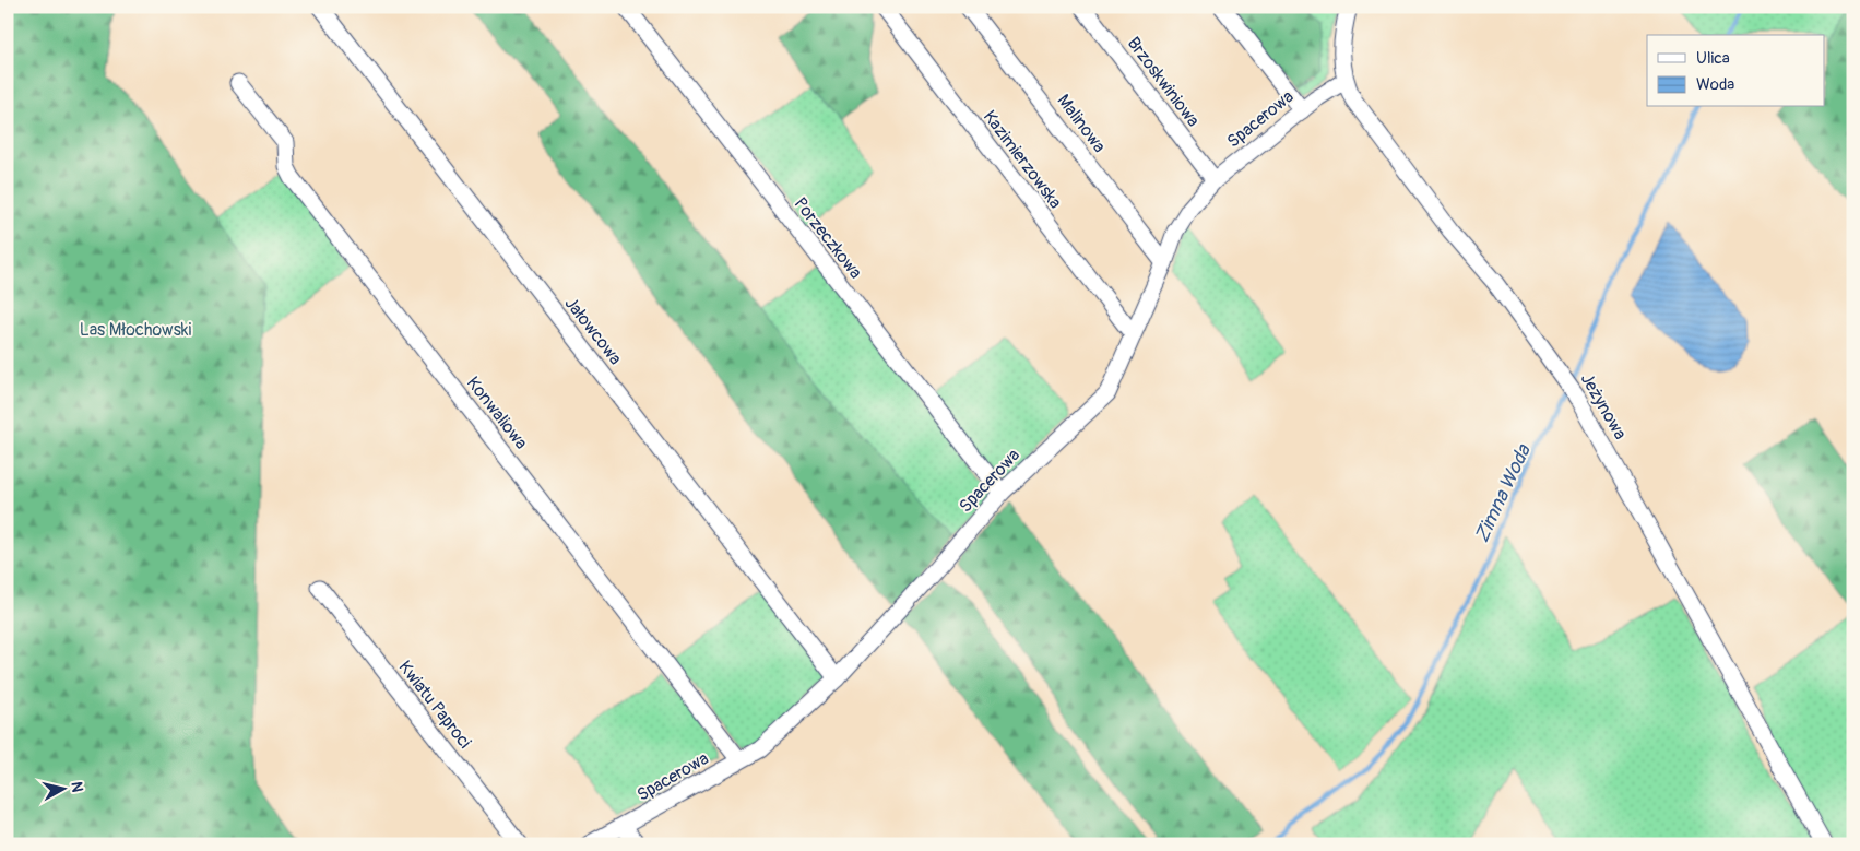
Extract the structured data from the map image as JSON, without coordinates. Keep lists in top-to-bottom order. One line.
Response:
{"streets":{"street":["Brzoskwiniowa","Spacerowa","Malinowa","Kazimierzowska","Porzeczkowa","Jałowcowa","Jeżynowa","Konwaliowa","Kwiatu Paproci"]},"crossings":[["Brzoskwiniowa","Spacerowa"],["Spacerowa","Malinowa"],["Spacerowa","Kazimierzowska"],["Spacerowa","Porzeczkowa"],["Spacerowa","Jałowcowa"],["Spacerowa","Jeżynowa"],["Spacerowa","Konwaliowa"]],"water":["Zimna Woda"],"parks":["Las Młochowski"],"legend":["Ulica","Woda"],"north":"right"}
